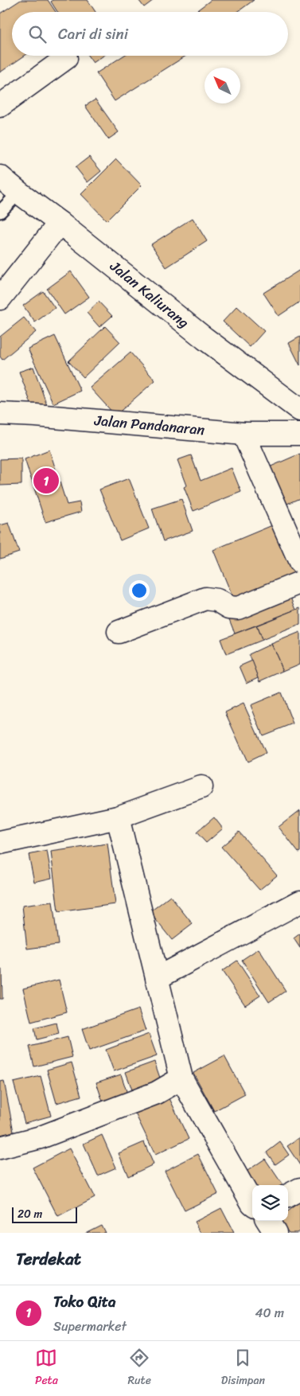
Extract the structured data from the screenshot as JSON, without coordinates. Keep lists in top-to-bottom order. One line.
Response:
{"streets":{"street":["Jalan Kaliurang","Jalan Pandanaran"]},"scale_bar":"20 m","north":"top left","page":{"search":"Cari di sini","pins":"1","scale":"20 m","heading":"Terdekat","list":[{"mark":"1","name":"Toko Qita","note":"Supermarket","value":"40 m"}],"nav":["Peta","Rute","Disimpan"]}}
